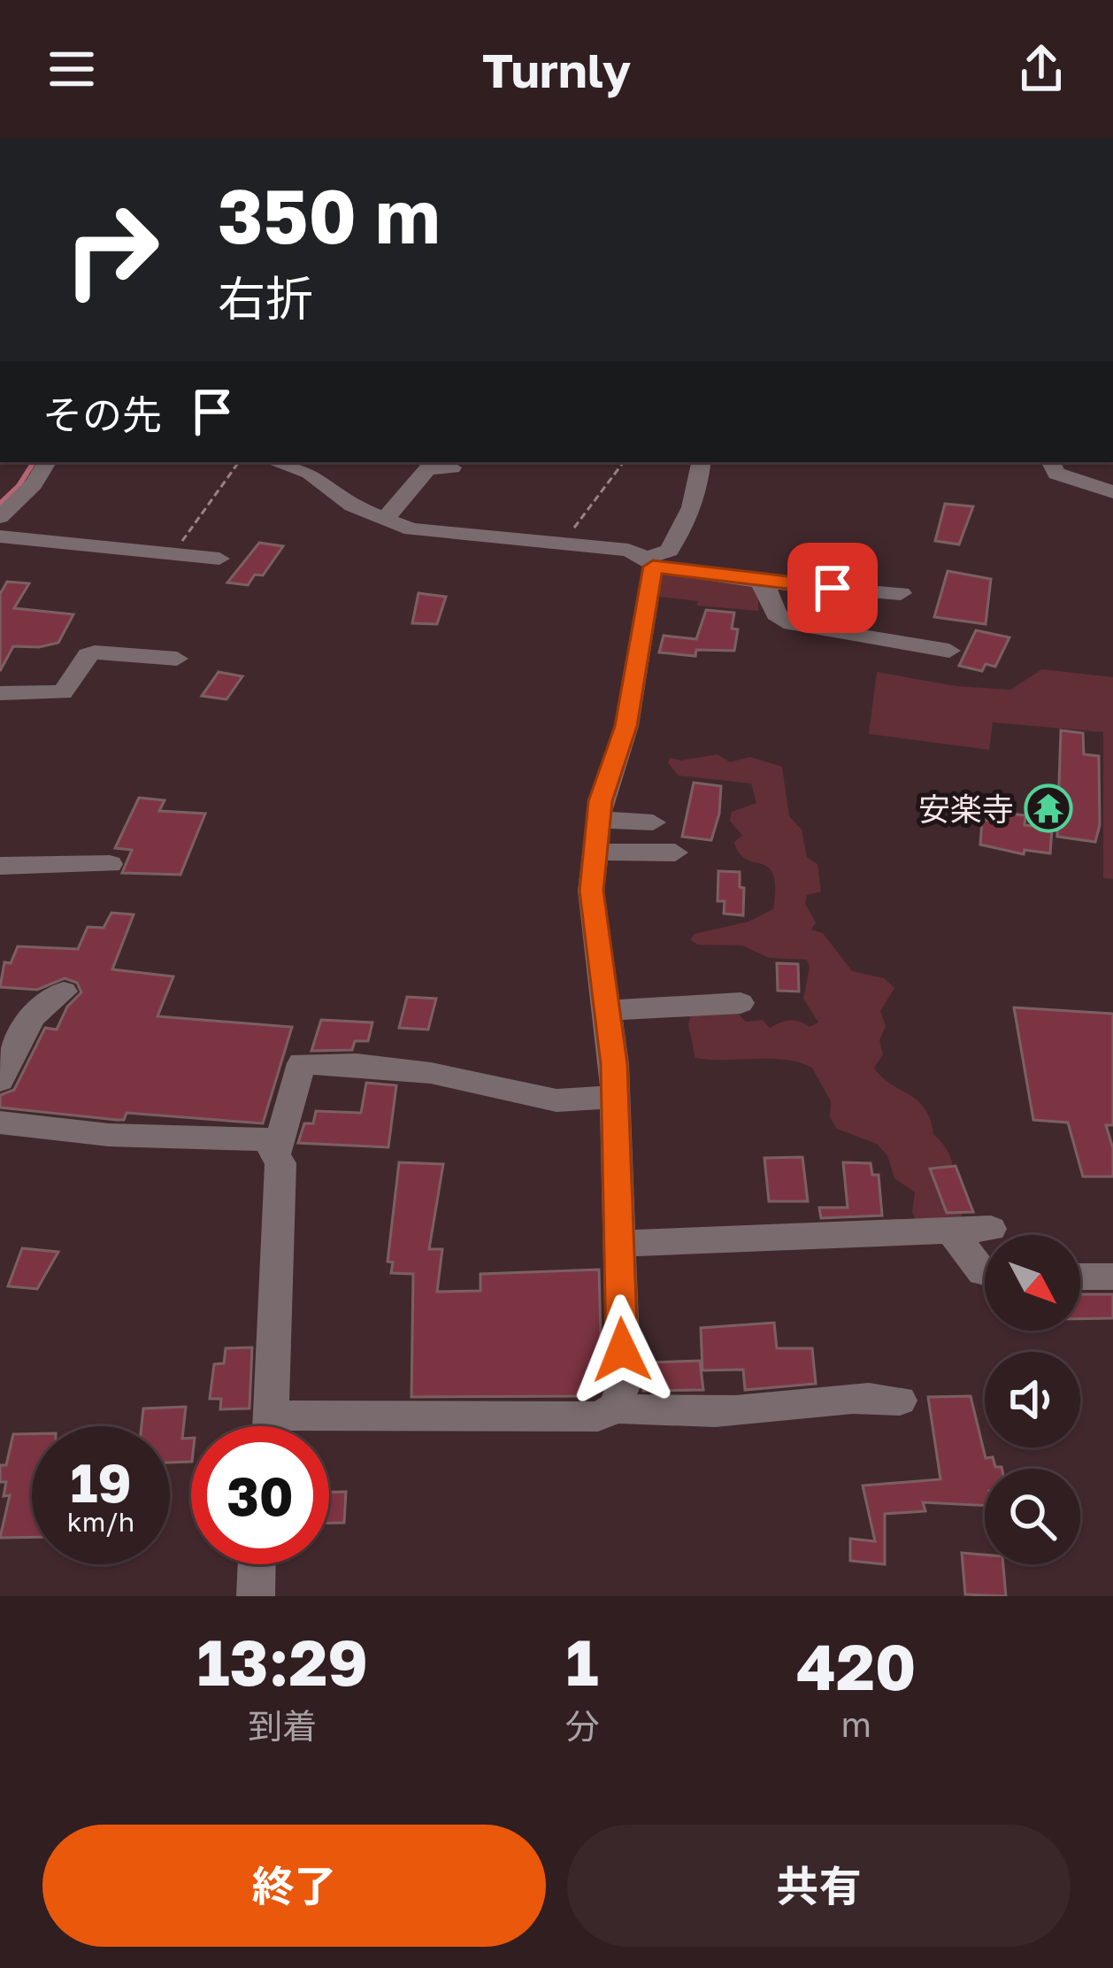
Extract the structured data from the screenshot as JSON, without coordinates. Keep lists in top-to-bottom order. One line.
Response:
{"places":{"temple":["安楽寺"]},"north":"bottom right","page":{"header":"Turnly","turn":["350 m","右折"],"then":"その先","speed":"19 km/h","limit":"30","eta":["13:29","到着","1","分","420","m"],"buttons":["終了","共有"]}}
